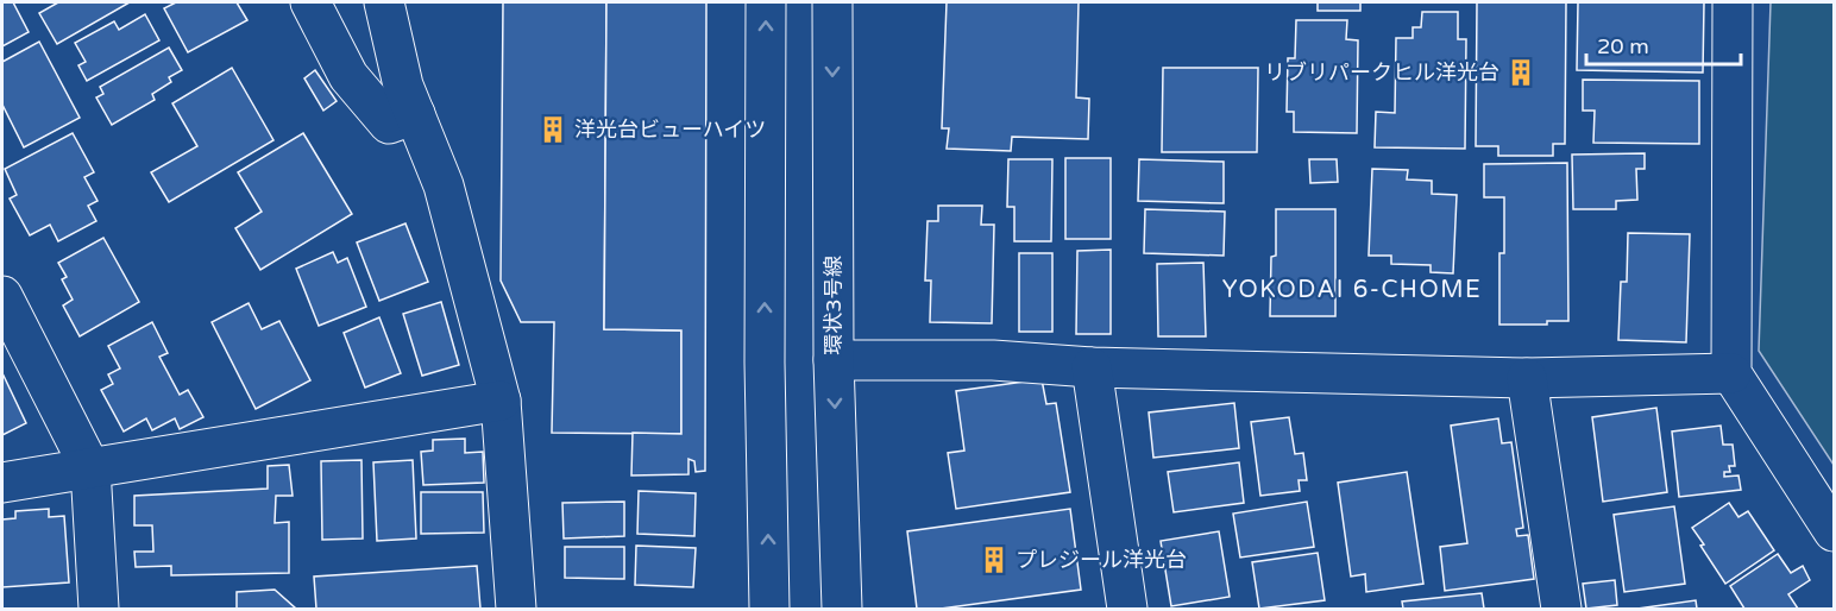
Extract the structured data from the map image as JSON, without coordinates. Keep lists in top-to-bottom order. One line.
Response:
{"streets":{"street":["環状3号線"]},"districts":["YOKODAI 6-CHOME"],"places":{"building":["リブリパークヒル洋光台","洋光台ビューハイツ","プレジール洋光台"]},"scale_bar":"20 m"}
